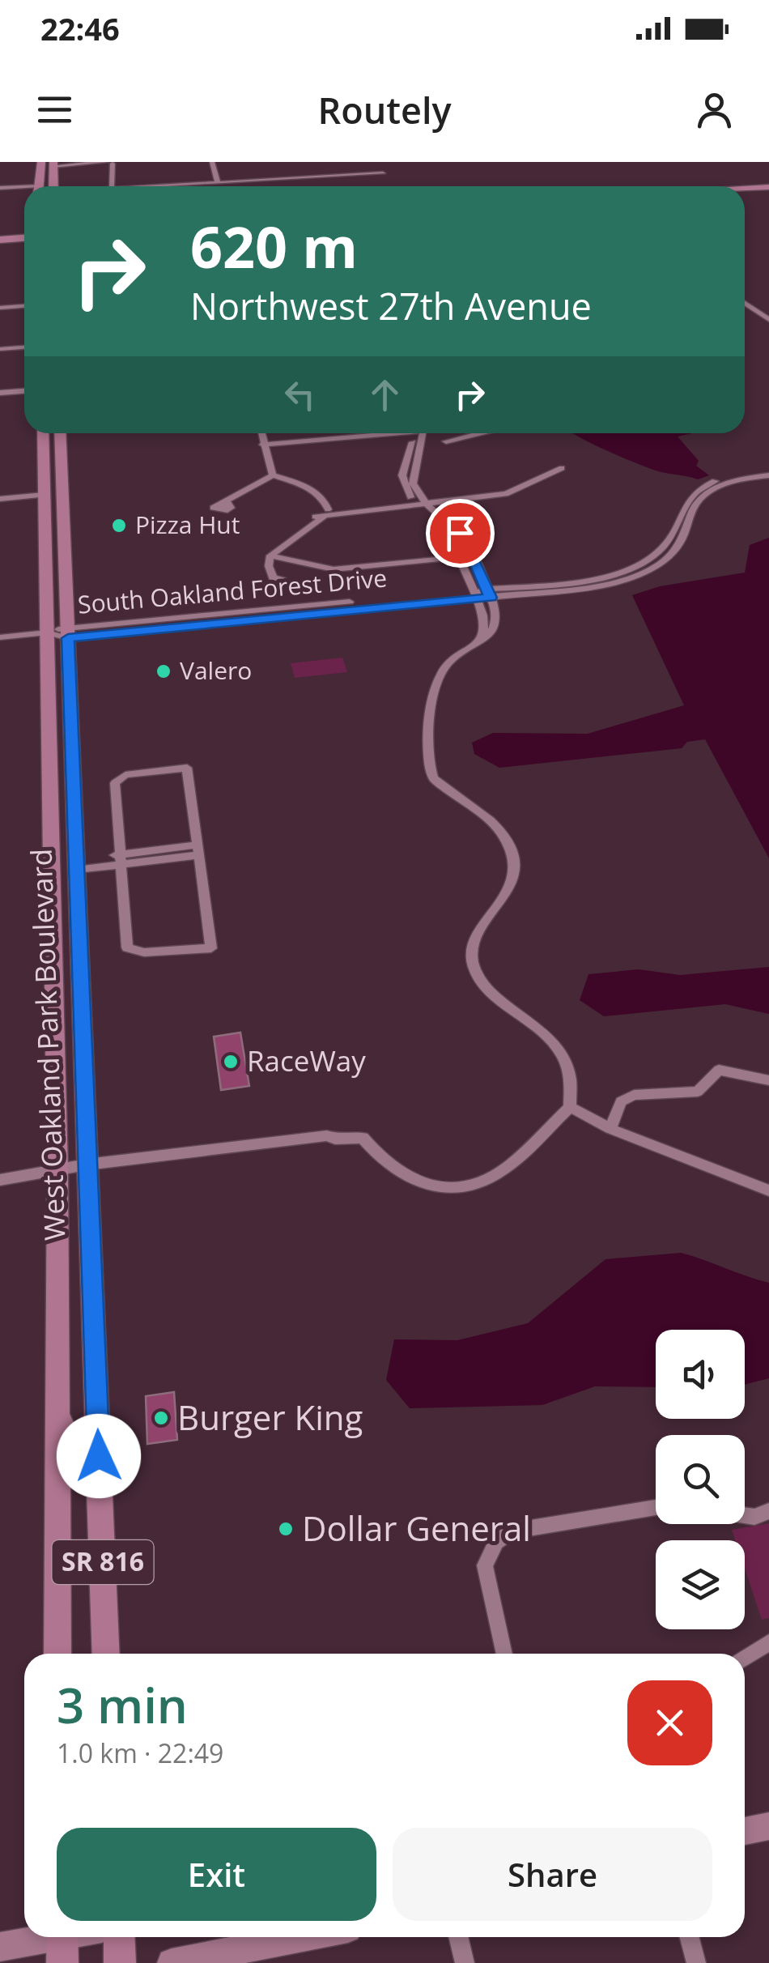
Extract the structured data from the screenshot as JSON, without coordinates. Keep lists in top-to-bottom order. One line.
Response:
{"streets":{"main road":["West Oakland Park Boulevard","SR 816"]},"places":["Pizza Hut","Valero","RaceWay","Burger King","Dollar General"],"page":{"status":"22:46","header":"Routely","turn":["620 m","Northwest 27th Avenue"],"heading":["3 min","1.0 km · 22:49"],"buttons":["Exit","Share"]}}
